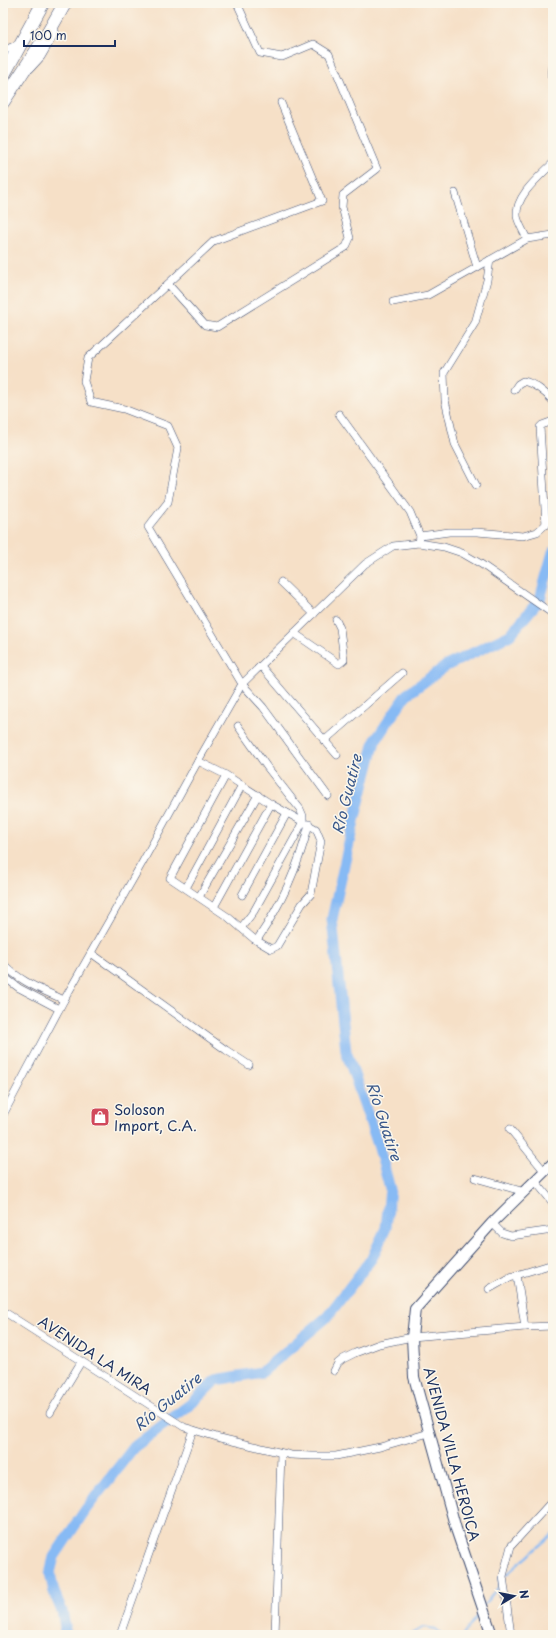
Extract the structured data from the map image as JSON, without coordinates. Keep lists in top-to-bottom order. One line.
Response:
{"streets":{"main road":["AVENIDA VILLA HEROICA"],"street":["AVENIDA LA MIRA"]},"crossings":[["AVENIDA LA MIRA","AVENIDA VILLA HEROICA"]],"water":["Río Guatire"],"places":{"shop":["Soloson Import, C.A."]},"scale_bar":"100 m","north":"right"}
